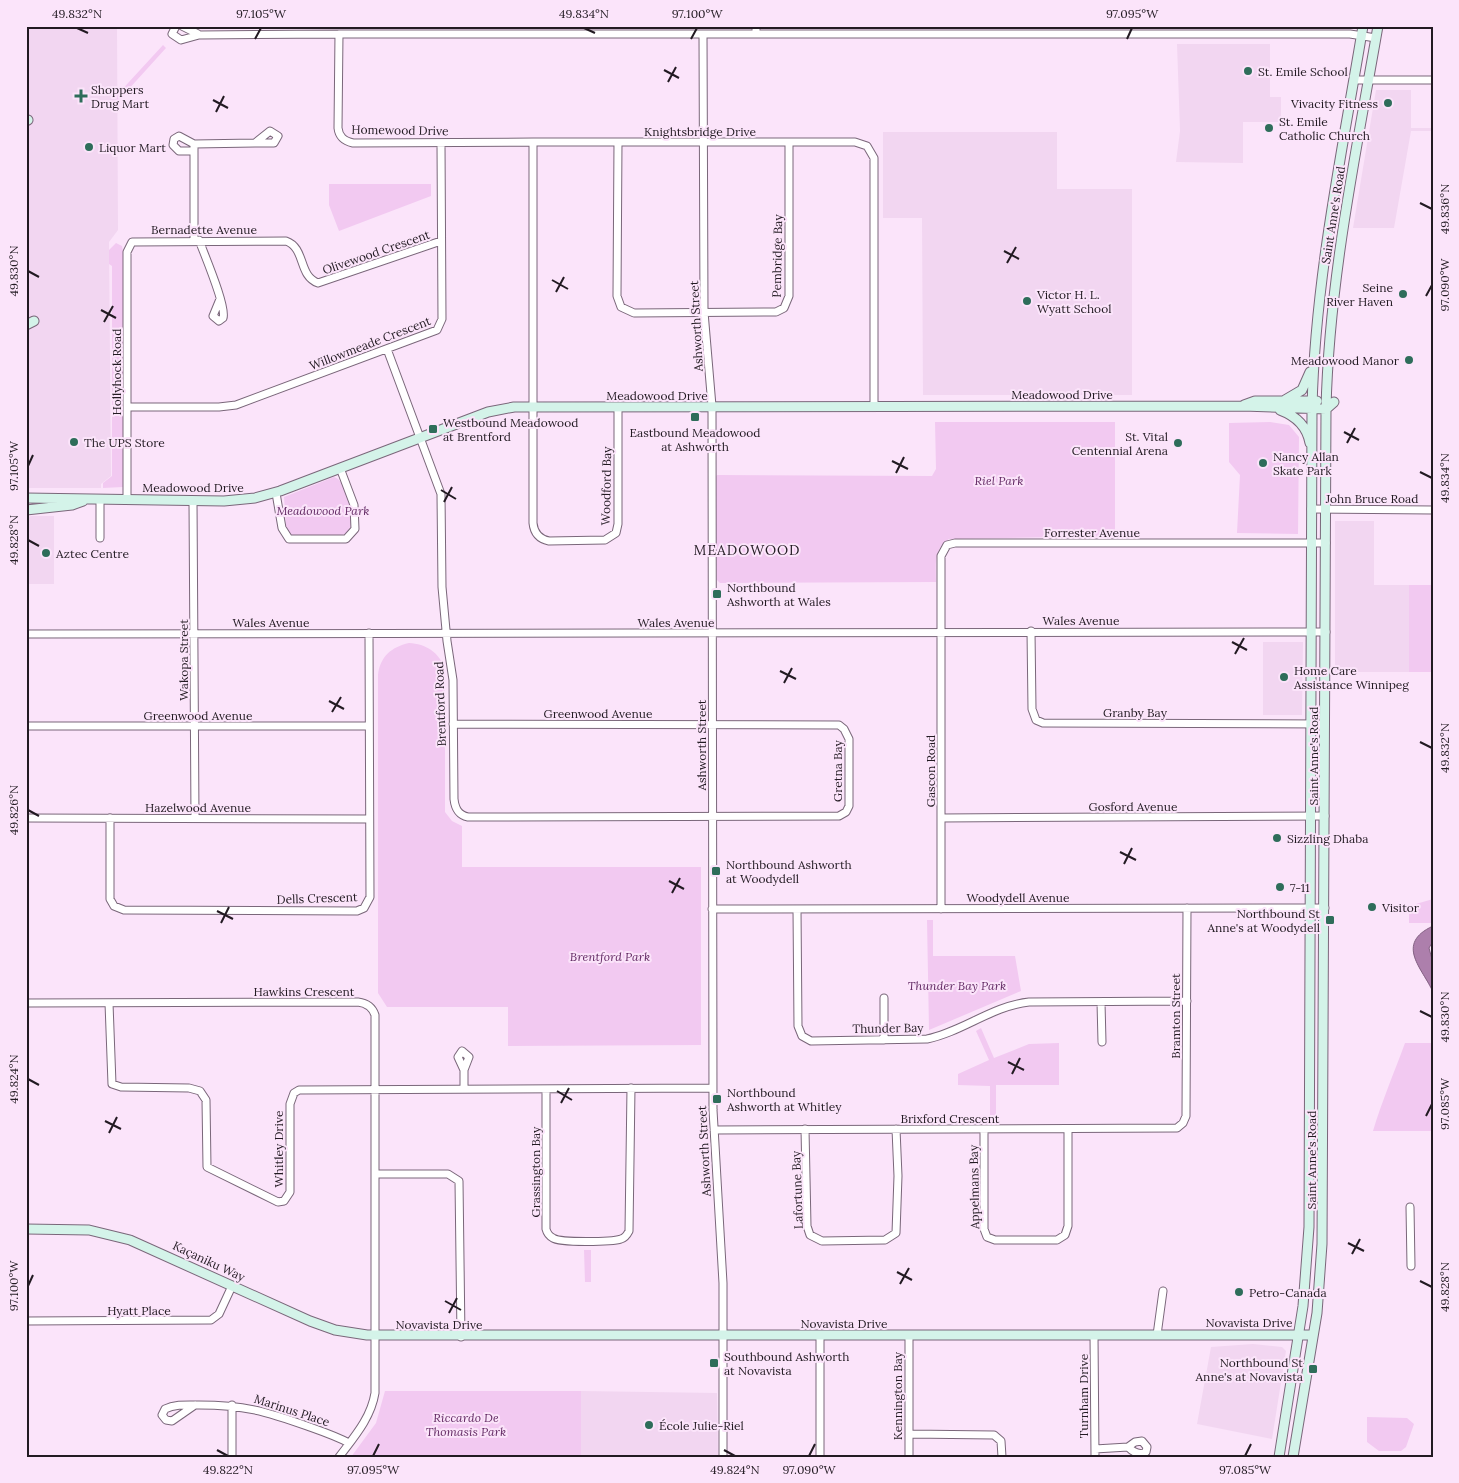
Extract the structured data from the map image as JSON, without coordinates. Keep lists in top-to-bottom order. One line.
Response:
{"streets":{"main road":["Saint Anne's Road","Meadowood Drive","Kaçaniku Way","Novavista Drive"],"street":["Homewood Drive","Knightsbridge Drive","Bernadette Avenue","Olivewood Crescent","Pembridge Bay","Ashworth Street","Willowmeade Crescent","Hollyhock Road","Woodford Bay","John Bruce Road","Forrester Avenue","Wales Avenue","Wakopa Street","Brentford Road","Granby Bay","Greenwood Avenue","Gretna Bay","Gascon Road","Gosford Avenue","Hazelwood Avenue","Woodydell Avenue","Dells Crescent","Hawkins Crescent","Bramton Street","Thunder Bay","Brixford Crescent","Whitley Drive","Grassington Bay","Appelmans Bay","Lafortune Bay","Hyatt Place","Kennington Bay","Turnham Drive","Marinus Place"]},"crossings":[["Homewood Drive","Knightsbridge Drive"],["Homewood Drive","Willowmeade Crescent"],["Knightsbridge Drive","Pembridge Bay"],["Knightsbridge Drive","Ashworth Street"],["Knightsbridge Drive","Meadowood Drive"],["Saint Anne's Road","Meadowood Drive"],["Saint Anne's Road","John Bruce Road"],["Saint Anne's Road","Forrester Avenue"],["Saint Anne's Road","Wales Avenue"],["Saint Anne's Road","Granby Bay"],["Saint Anne's Road","Gosford Avenue"],["Saint Anne's Road","Woodydell Avenue"],["Saint Anne's Road","Novavista Drive"],["Bernadette Avenue","Olivewood Crescent"],["Bernadette Avenue","Hollyhock Road"],["Olivewood Crescent","Willowmeade Crescent"],["Pembridge Bay","Ashworth Street"],["Ashworth Street","Meadowood Drive"],["Ashworth Street","Wales Avenue"],["Ashworth Street","Brentford Road"],["Ashworth Street","Greenwood Avenue"],["Ashworth Street","Gretna Bay"],["Ashworth Street","Woodydell Avenue"],["Ashworth Street","Brixford Crescent"],["Ashworth Street","Whitley Drive"],["Ashworth Street","Novavista Drive"],["Willowmeade Crescent","Hollyhock Road"],["Willowmeade Crescent","Brentford Road"],["Hollyhock Road","Meadowood Drive"],["Meadowood Drive","Woodford Bay"],["Meadowood Drive","Wakopa Street"],["Meadowood Drive","Brentford Road"],["Forrester Avenue","Wales Avenue"],["Forrester Avenue","Gascon Road"],["Wales Avenue","Wakopa Street"],["Wales Avenue","Brentford Road"],["Wales Avenue","Granby Bay"],["Wales Avenue","Gascon Road"],["Wales Avenue","Dells Crescent"],["Wakopa Street","Greenwood Avenue"],["Wakopa Street","Hazelwood Avenue"],["Brentford Road","Greenwood Avenue"],["Brentford Road","Gretna Bay"],["Greenwood Avenue","Gretna Bay"],["Greenwood Avenue","Dells Crescent"],["Gascon Road","Gosford Avenue"],["Gascon Road","Woodydell Avenue"],["Hazelwood Avenue","Dells Crescent"],["Woodydell Avenue","Bramton Street"],["Woodydell Avenue","Thunder Bay"],["Hawkins Crescent","Whitley Drive"],["Hawkins Crescent","Kaçaniku Way"],["Hawkins Crescent","Novavista Drive"],["Hawkins Crescent","Marinus Place"],["Bramton Street","Thunder Bay"],["Bramton Street","Brixford Crescent"],["Brixford Crescent","Appelmans Bay"],["Brixford Crescent","Lafortune Bay"],["Whitley Drive","Grassington Bay"],["Kaçaniku Way","Hyatt Place"],["Kaçaniku Way","Novavista Drive"],["Novavista Drive","Kennington Bay"],["Novavista Drive","Turnham Drive"]],"districts":["MEADOWOOD"],"parks":["Riel Park","Meadowood Park","Brentford Park","Thunder Bay Park","Riccardo De Thomasis Park"],"places":{"other":["St. Emile School","Vivacity Fitness","St. Emile Catholic Church","Liquor Mart","Seine River Haven","Victor H. L. Wyatt School","Meadowood Manor","The UPS Store","St. Vital Centennial Arena","Nancy Allan Skate Park","Aztec Centre","Home Care Assistance Winnipeg","Sizzling Dhaba","7-11","Visitor","Petro-Canada","École Julie-Riel"],"health":["Shoppers Drug Mart"],"transit":["Eastbound Meadowood at Ashworth","Westbound Meadowood at Brentford","Northbound Ashworth at Wales","Northbound Ashworth at Woodydell","Northbound St Anne's at Woodydell","Northbound Ashworth at Whitley","Southbound Ashworth at Novavista","Northbound St Anne's at Novavista"]},"coordinates":["49.832°N","97.105°W","49.834°N","97.100°W","97.095°W","49.836°N","49.830°N","97.090°W","49.828°N","49.826°N","49.824°N","97.085°W","49.822°N"]}
